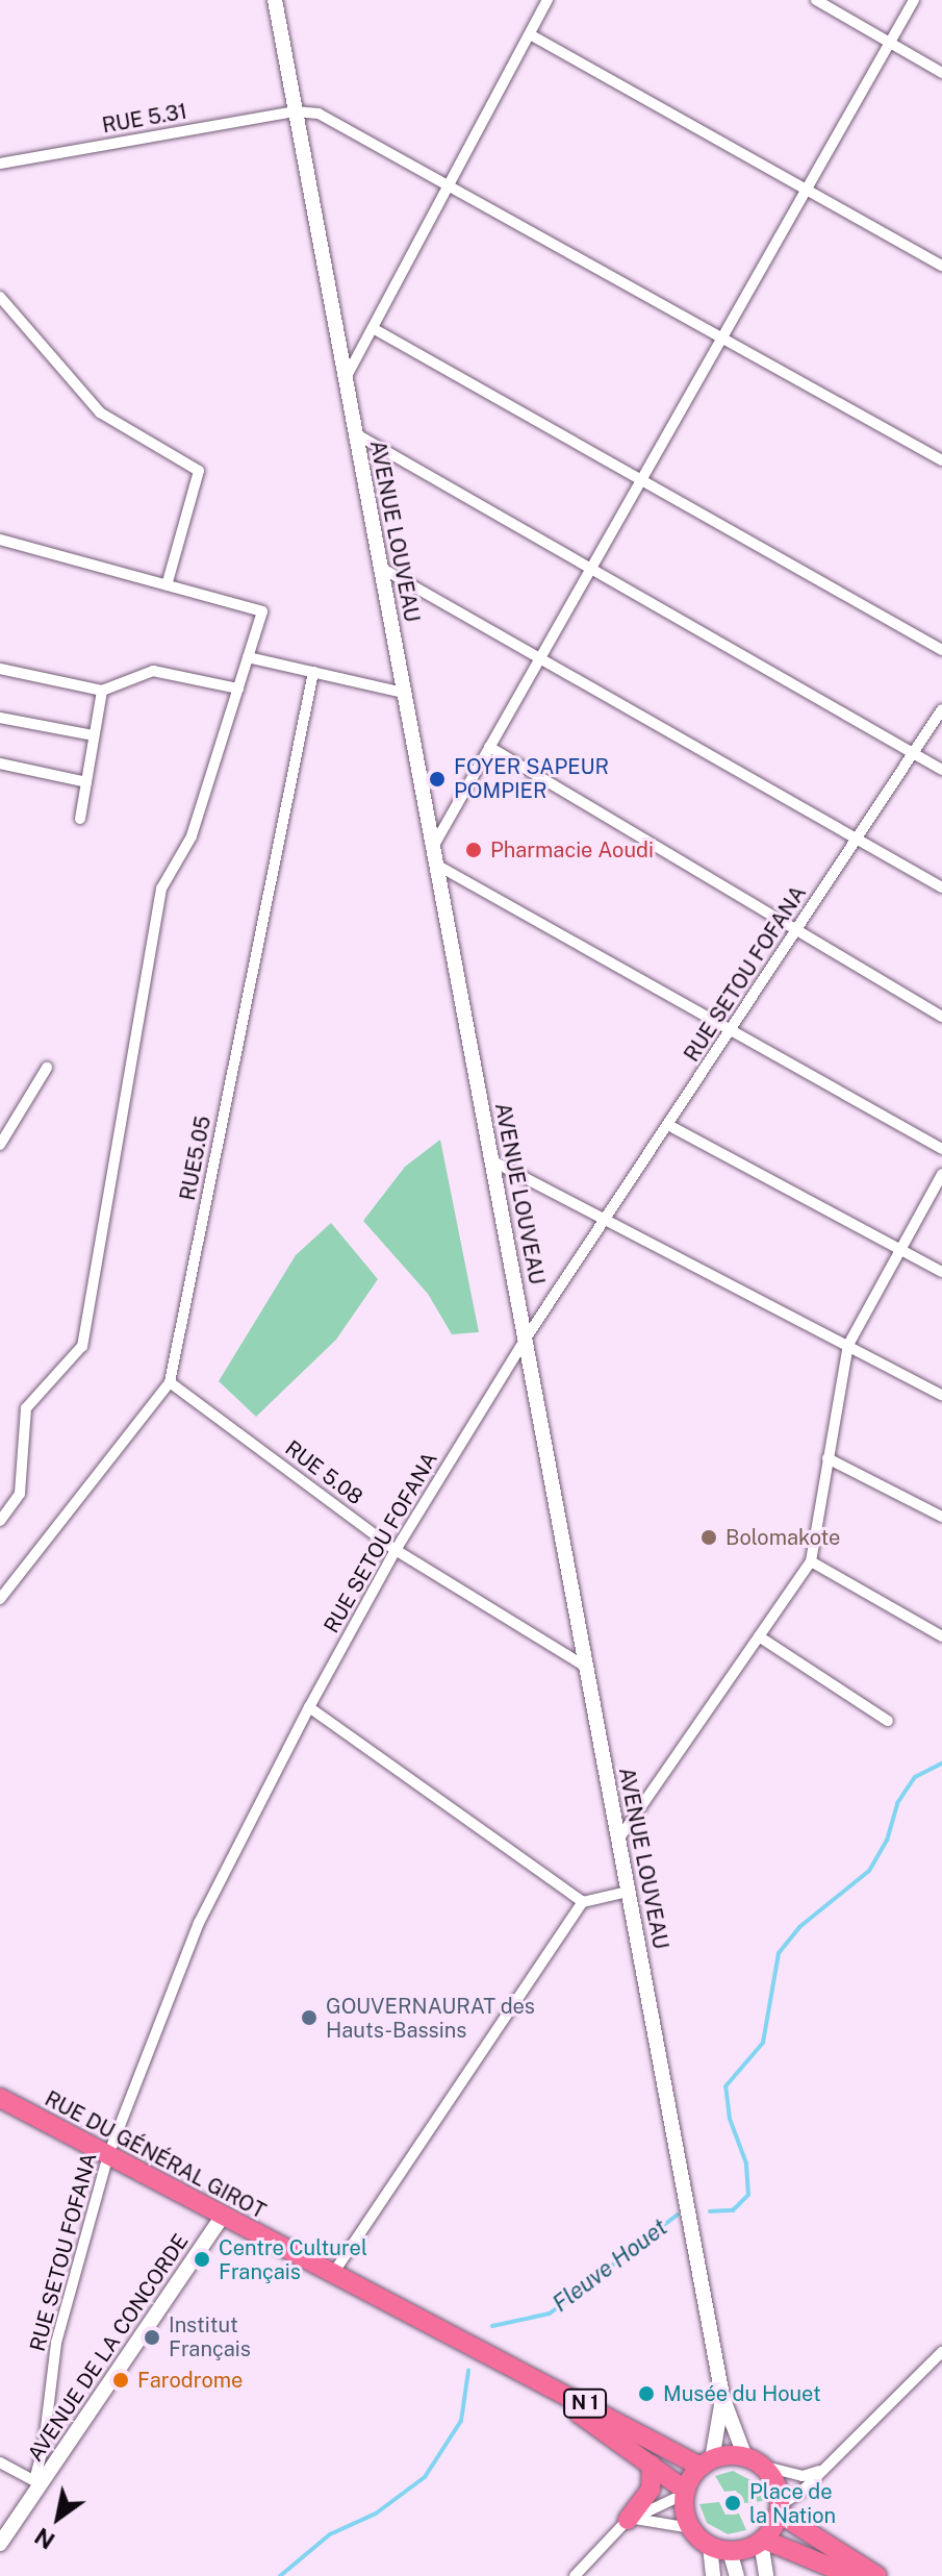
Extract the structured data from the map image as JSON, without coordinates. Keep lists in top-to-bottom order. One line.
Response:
{"streets":{"highway":["RUE DU GÉNÉRAL GIROT","N 1"],"main road":["AVENUE LOUVEAU","AVENUE DE LA CONCORDE"],"street":["RUE 5.31","RUE SETOU FOFANA","RUE5.05","RUE 5.08"]},"crossings":[["RUE 5.31","AVENUE LOUVEAU"],["AVENUE LOUVEAU","RUE SETOU FOFANA"],["AVENUE LOUVEAU","RUE 5.08"],["AVENUE LOUVEAU","N 1"],["RUE SETOU FOFANA","RUE 5.08"],["RUE SETOU FOFANA","RUE DU GÉNÉRAL GIROT"],["RUE SETOU FOFANA","AVENUE DE LA CONCORDE"],["RUE5.05","RUE 5.08"],["RUE DU GÉNÉRAL GIROT","AVENUE DE LA CONCORDE"],["RUE DU GÉNÉRAL GIROT","N 1"]],"water":["Fleuve Houet"],"places":["FOYER SAPEUR POMPIER","Pharmacie Aoudi","Bolomakote","GOUVERNAURAT des Hauts-Bassins","Centre Culturel Français","Institut Français","Farodrome","Musée du Houet","Place de la Nation"],"north":"bottom left"}
